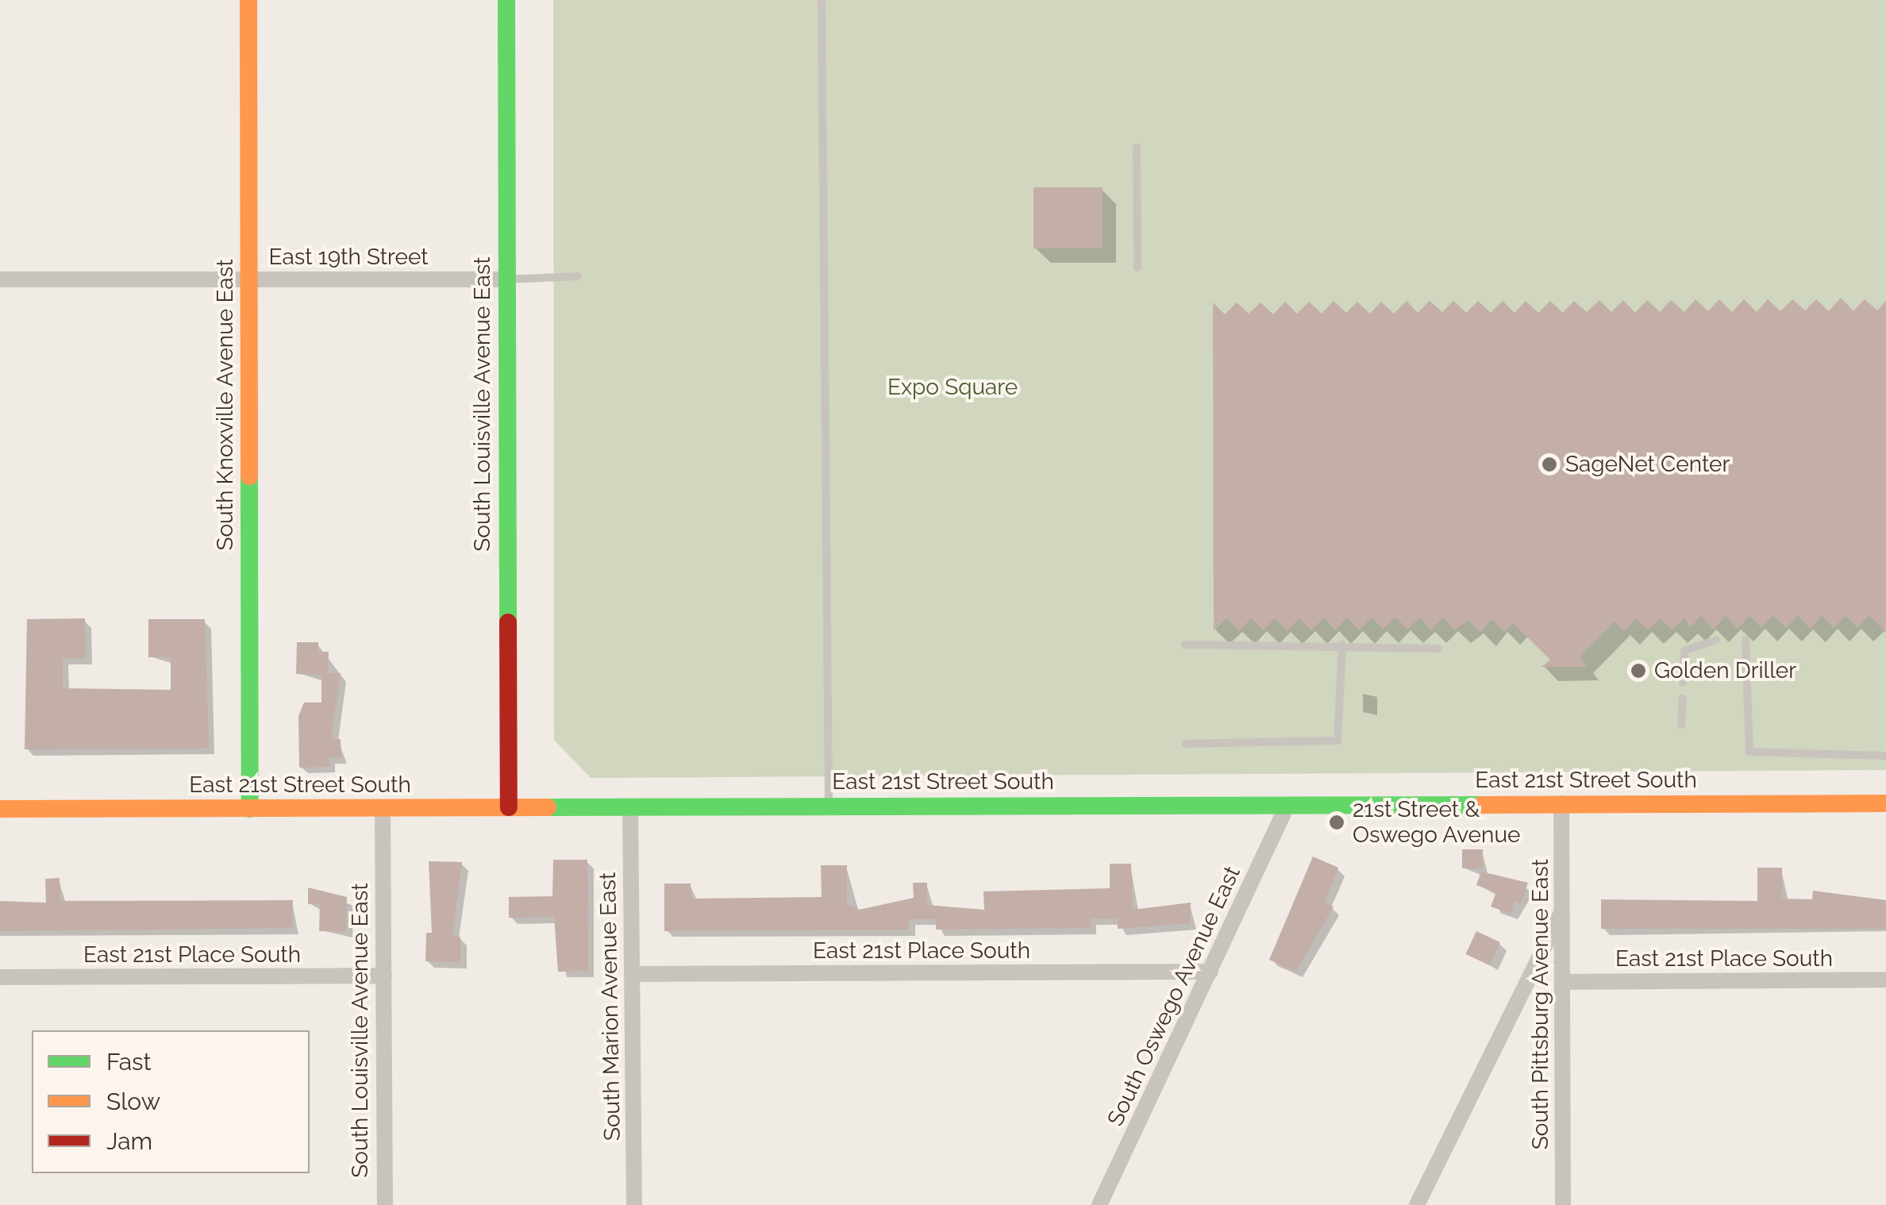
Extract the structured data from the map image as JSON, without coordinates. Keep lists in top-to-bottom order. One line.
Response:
{"streets":{"main road":["South Louisville Avenue East","South Knoxville Avenue East","East 21st Street South"],"street":["East 19th Street","East 21st Place South","South Oswego Avenue East","South Pittsburg Avenue East","South Marion Avenue East"]},"crossings":[["East 19th Street","South Louisville Avenue East"],["East 19th Street","South Knoxville Avenue East"],["South Louisville Avenue East","East 21st Street South"],["South Louisville Avenue East","East 21st Place South"],["South Knoxville Avenue East","East 21st Street South"],["East 21st Street South","South Oswego Avenue East"],["East 21st Street South","South Pittsburg Avenue East"],["East 21st Street South","South Marion Avenue East"],["East 21st Place South","South Oswego Avenue East"],["East 21st Place South","South Pittsburg Avenue East"],["East 21st Place South","South Marion Avenue East"]],"parks":["Expo Square"],"places":["SageNet Center","Golden Driller","21st Street & Oswego Avenue"],"legend":["Fast","Slow","Jam"]}
